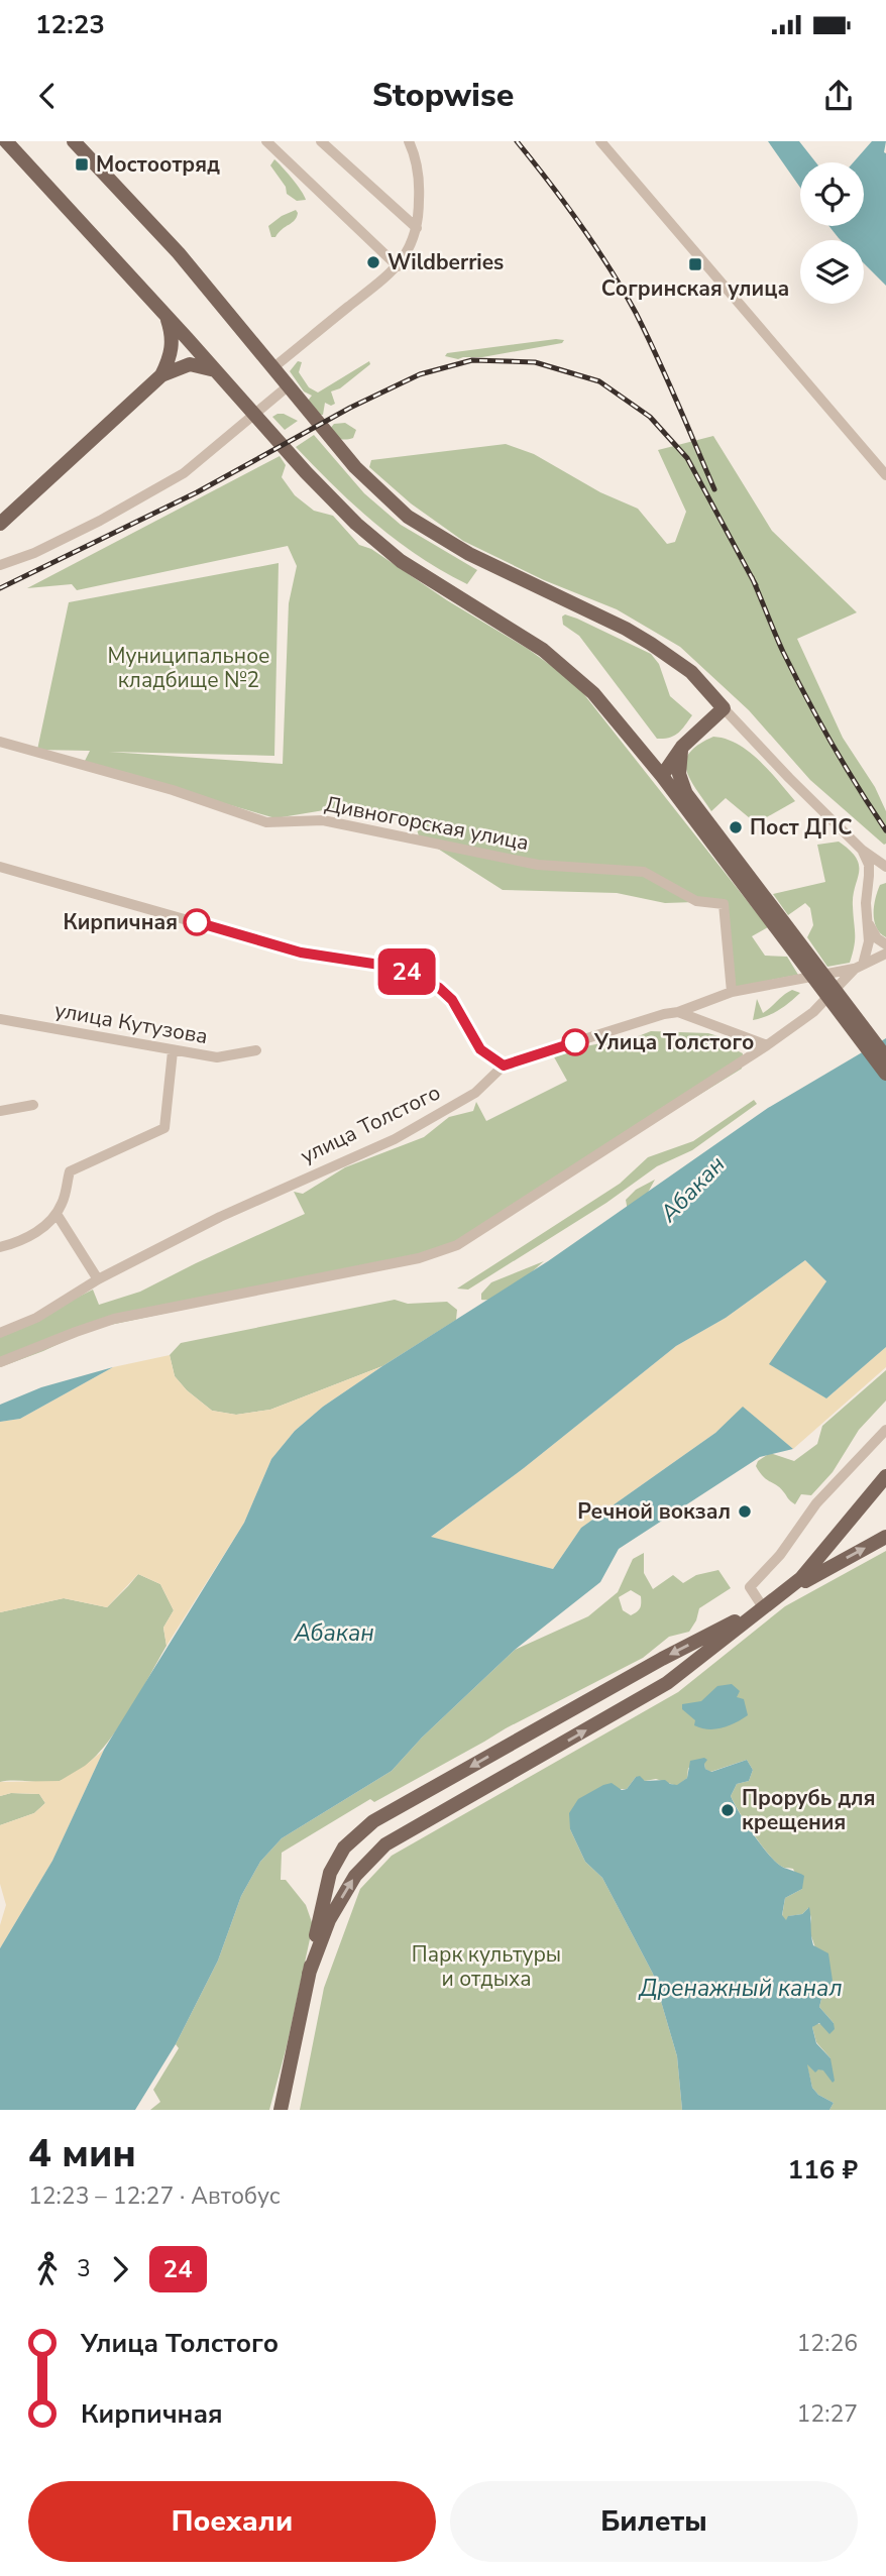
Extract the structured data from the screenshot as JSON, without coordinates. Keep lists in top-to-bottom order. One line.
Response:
{"streets":{"street":["Дивногорская улица","улица Кутузова","улица Толстого"]},"crossings":[["Дивногорская улица","улица Толстого"]],"water":["Абакан","Дренажный канал"],"parks":["Муниципальное кладбище №2","Парк культуры и отдыха"],"places":{"transit":["Мостоотряд","Согринская улица"],"other":["Wildberries","Пост ДПС","Кирпичная","Улица Толстого","Речной вокзал","Прорубь для крещения"]},"lines":["bus line 24"],"page":{"status":"12:23","header":"Stopwise","on_map":"24","heading":["4 мин","12:23 – 12:27 · Автобус","116 ₽"],"legs":["3","24"],"list":[{"name":"Улица Толстого","value":"12:26"},{"name":"Кирпичная","value":"12:27"}],"buttons":["Поехали","Билеты"]}}
